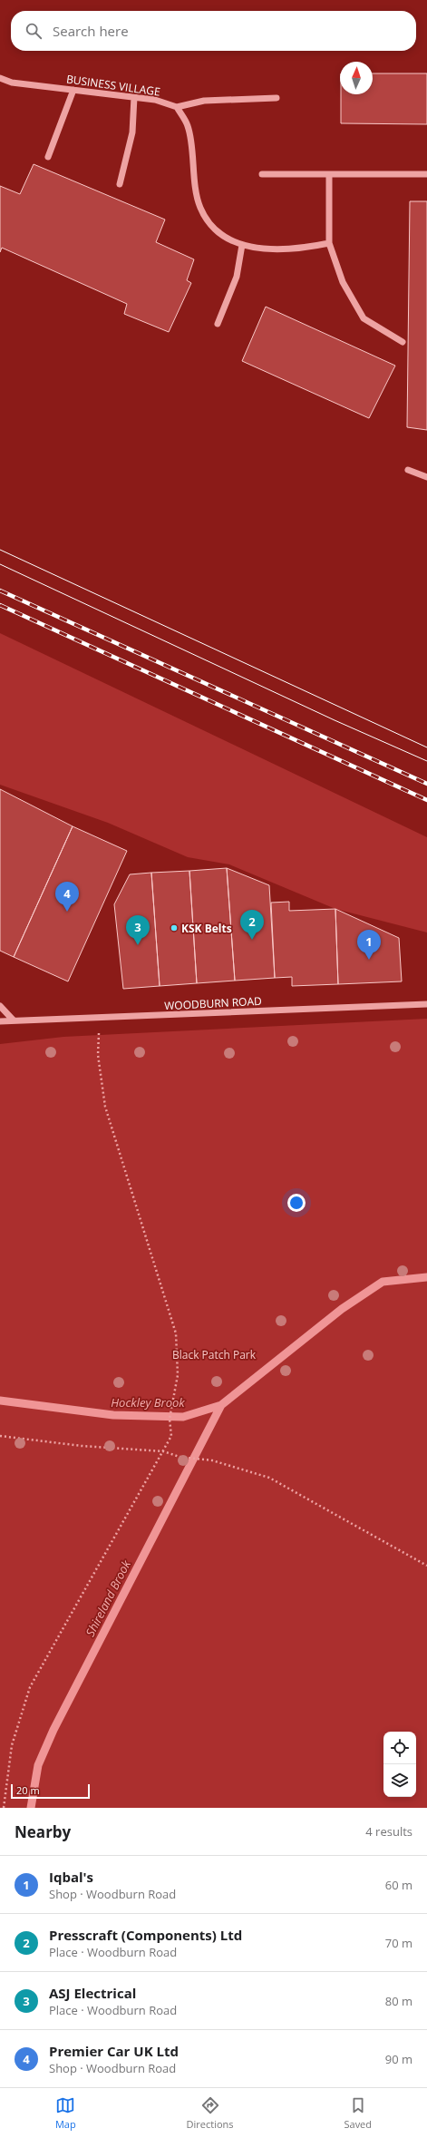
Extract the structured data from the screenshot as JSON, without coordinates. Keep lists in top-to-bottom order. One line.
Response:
{"streets":{"street":["BUSINESS VILLAGE","WOODBURN ROAD"]},"water":["Hockley Brook","Shireland Brook"],"parks":["Black Patch Park"],"places":["KSK Belts"],"scale_bar":"20 m","north":"top","page":{"search":"Search here","pins":["4","2","3","1"],"scale":"20 m","heading":["Nearby","4 results"],"list":[{"mark":"1","name":"Iqbal's","note":"Shop · Woodburn Road","value":"60 m"},{"mark":"2","name":"Presscraft (Components) Ltd","note":"Place · Woodburn Road","value":"70 m"},{"mark":"3","name":"ASJ Electrical","note":"Place · Woodburn Road","value":"80 m"},{"mark":"4","name":"Premier Car UK Ltd","note":"Shop · Woodburn Road","value":"90 m"}],"nav":["Map","Directions","Saved"]}}
